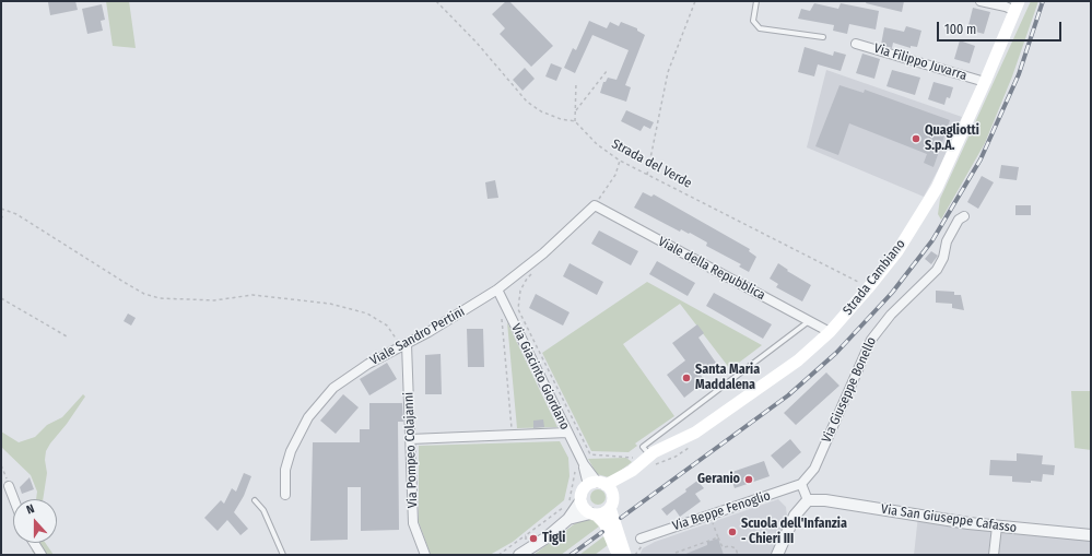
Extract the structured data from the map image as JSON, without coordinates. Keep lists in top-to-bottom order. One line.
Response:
{"streets":{"main road":["Strada Cambiano"],"street":["Via Filippo Juvarra","Viale della Repubblica","Viale Sandro Pertini","Via Giacinto Giordano","Via Giuseppe Bonello","Via Pompeo Colajanni","Via Beppe Fenoglio","Via San Giuseppe Cafasso"],"path":["Strada del Verde"]},"crossings":[["Via Filippo Juvarra","Strada Cambiano"],["Strada del Verde","Strada Cambiano"],["Viale della Repubblica","Strada Cambiano"],["Viale della Repubblica","Viale Sandro Pertini"],["Strada Cambiano","Via Giacinto Giordano"],["Viale Sandro Pertini","Via Giacinto Giordano"],["Viale Sandro Pertini","Via Pompeo Colajanni"],["Via Giuseppe Bonello","Via Beppe Fenoglio"]],"places":["Quagliotti S.p.A.","Santa Maria Maddalena","Geranio","Scuola dell'Infanzia - Chieri III","Tigli"],"scale_bar":"100 m","north":"top"}
